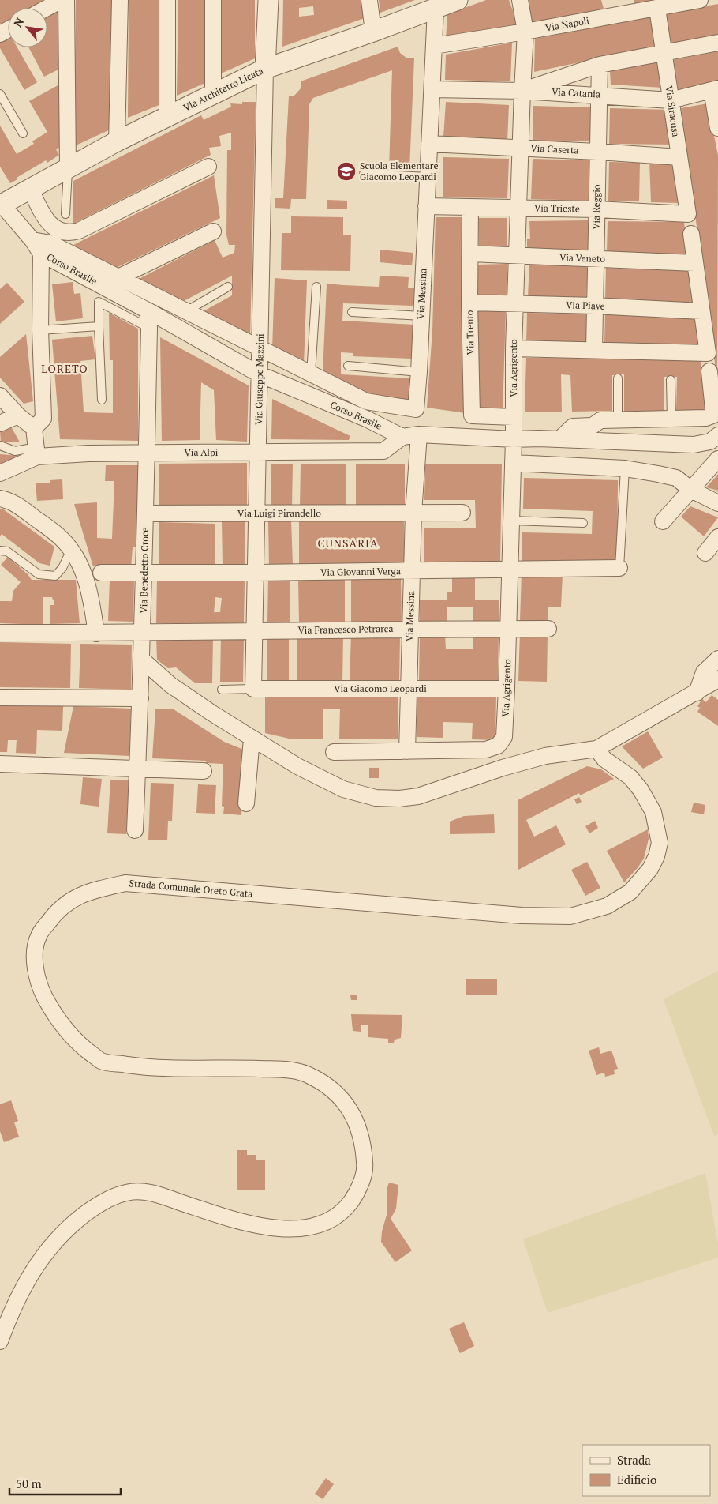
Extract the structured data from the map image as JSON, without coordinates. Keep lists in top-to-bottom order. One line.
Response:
{"streets":{"street":["Via Napoli","Via Architetto Licata","Via Catania","Via Siracusa","Via Caserta","Via Reggio","Via Trieste","Via Veneto","Corso Brasile","Via Messina","Via Piave","Via Trento","Via Agrigento","Via Giuseppe Mazzini","Via Alpi","Via Luigi Pirandello","Via Benedetto Croce","Via Giovanni Verga","Via Francesco Petrarca","Via Giacomo Leopardi","Strada Comunale Oreto Grata"]},"crossings":[["Via Napoli","Via Siracusa"],["Via Napoli","Via Messina"],["Via Napoli","Via Agrigento"],["Via Architetto Licata","Corso Brasile"],["Via Architetto Licata","Via Messina"],["Via Architetto Licata","Via Giuseppe Mazzini"],["Via Catania","Via Siracusa"],["Via Catania","Via Reggio"],["Via Catania","Via Messina"],["Via Catania","Via Agrigento"],["Via Siracusa","Via Caserta"],["Via Siracusa","Via Trieste"],["Via Caserta","Via Reggio"],["Via Caserta","Via Messina"],["Via Caserta","Via Agrigento"],["Via Reggio","Via Trieste"],["Via Reggio","Via Veneto"],["Via Reggio","Via Piave"],["Via Trieste","Via Messina"],["Via Trieste","Via Trento"],["Via Trieste","Via Agrigento"],["Via Veneto","Via Trento"],["Via Veneto","Via Agrigento"],["Corso Brasile","Via Messina"],["Corso Brasile","Via Giuseppe Mazzini"],["Corso Brasile","Via Alpi"],["Corso Brasile","Via Benedetto Croce"],["Via Messina","Via Agrigento"],["Via Messina","Via Giuseppe Mazzini"],["Via Messina","Via Luigi Pirandello"],["Via Messina","Via Giovanni Verga"],["Via Messina","Via Francesco Petrarca"],["Via Messina","Via Giacomo Leopardi"],["Via Piave","Via Trento"],["Via Piave","Via Agrigento"],["Via Trento","Via Agrigento"],["Via Agrigento","Via Giovanni Verga"],["Via Agrigento","Via Francesco Petrarca"],["Via Agrigento","Via Giacomo Leopardi"],["Via Giuseppe Mazzini","Via Alpi"],["Via Giuseppe Mazzini","Via Luigi Pirandello"],["Via Giuseppe Mazzini","Via Giovanni Verga"],["Via Giuseppe Mazzini","Via Francesco Petrarca"],["Via Giuseppe Mazzini","Via Giacomo Leopardi"],["Via Alpi","Via Benedetto Croce"],["Via Luigi Pirandello","Via Benedetto Croce"],["Via Benedetto Croce","Via Giovanni Verga"],["Via Benedetto Croce","Via Francesco Petrarca"]],"districts":["LORETO","CUNSARIA"],"places":{"school or university":["Scuola Elementare Giacomo Leopardi"]},"legend":["Strada","Edificio"],"scale_bar":"50 m","north":"top left"}
